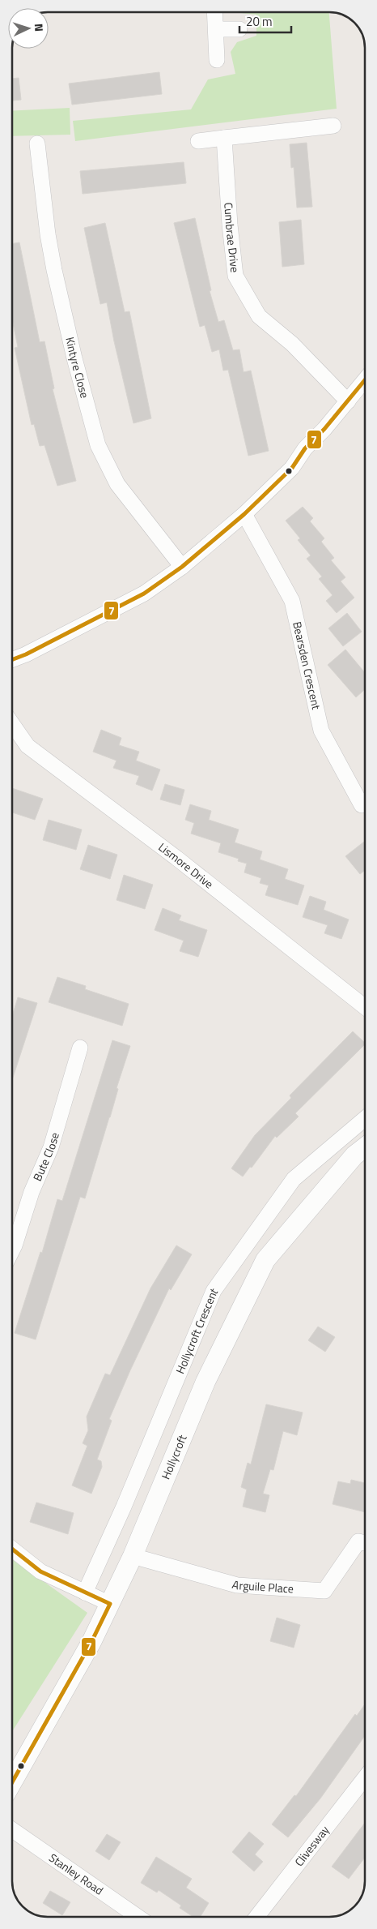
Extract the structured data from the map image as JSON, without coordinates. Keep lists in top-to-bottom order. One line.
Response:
{"streets":{"street":["Cumbrae Drive","Kintyre Close","Bearsden Crescent","Lismore Drive","Bute Close","Hollycroft Crescent","Hollycroft","Arguile Place","Clivesway","Stanley Road"]},"crossings":[["Hollycroft","Arguile Place"]],"lines":["transit line 7"],"scale_bar":"20 m","north":"right"}
